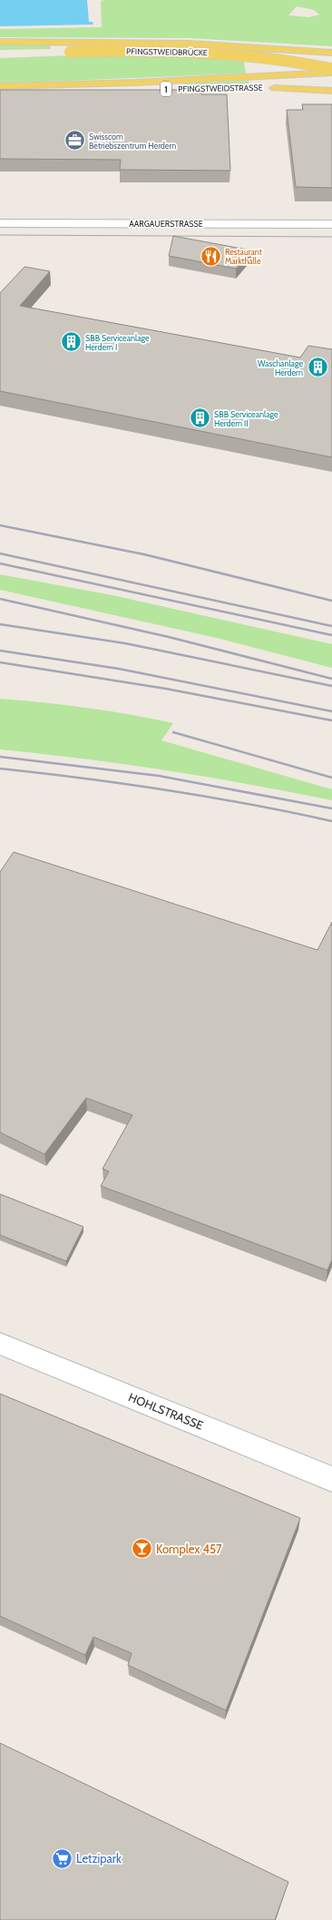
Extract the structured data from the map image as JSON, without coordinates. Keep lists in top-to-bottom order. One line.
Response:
{"streets":{"main road":["PFINGSTWEIDBRÜCKE","PFINGSTWEIDSTRASSE","1"],"street":["AARGAUERSTRASSE","HOHLSTRASSE"]},"places":{"office":["Swisscom Betriebszentrum Herdern"],"restaurant":["Restaurant Markthalle"],"building":["SBB Serviceanlage Herdern I","Waschanlage Herdern","SBB Serviceanlage Herdern II"],"bar":["Komplex 457"],"supermarket":["Letzipark"]}}
